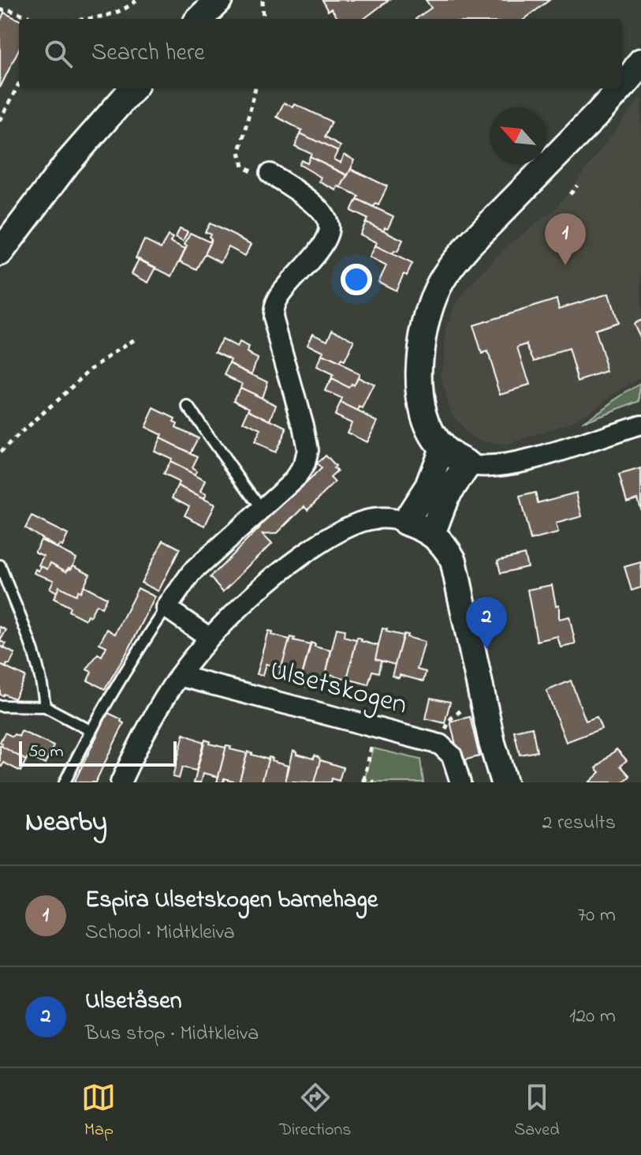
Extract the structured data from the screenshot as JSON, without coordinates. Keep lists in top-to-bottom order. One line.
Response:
{"streets":{"street":["Ulsetskogen"]},"scale_bar":"50 m","north":"top left","page":{"search":"Search here","pins":["1","2"],"scale":"50 m","heading":["Nearby","2 results"],"list":[{"mark":"1","name":"Espira Ulsetskogen barnehage","note":"School · Midtkleiva","value":"70 m"},{"mark":"2","name":"Ulsetåsen","note":"Bus stop · Midtkleiva","value":"120 m"}],"nav":["Map","Directions","Saved"]}}
